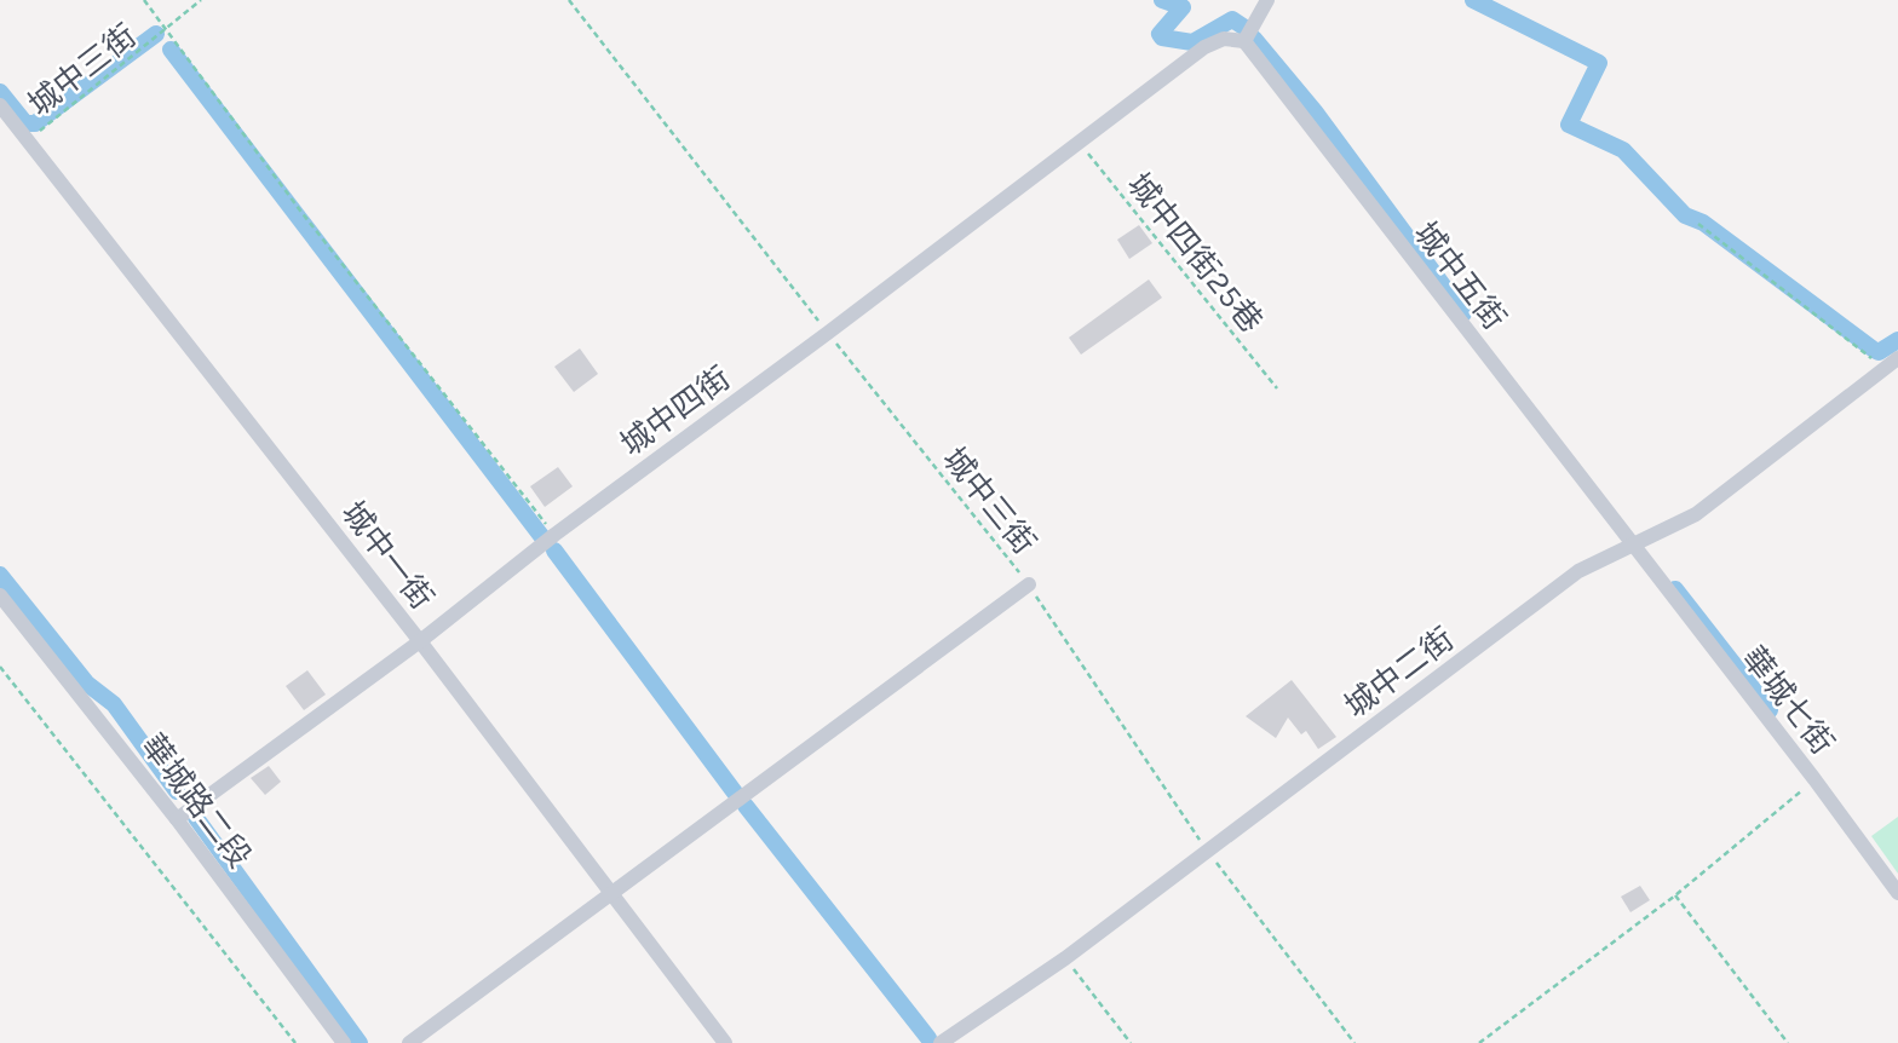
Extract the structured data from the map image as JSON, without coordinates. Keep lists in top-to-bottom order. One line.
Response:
{"streets":{"street":["城中五街","城中四街","城中一街","城中二街","華城七街","華城路二段"],"path":["城中三街","城中四街25巷"]},"crossings":[["城中三街","城中四街"],["城中三街","城中一街"],["城中三街","城中二街"],["城中四街25巷","城中四街"],["城中五街","城中四街"],["城中五街","城中二街"],["城中五街","華城七街"],["城中四街","城中一街"],["城中四街","華城路二段"],["城中二街","華城七街"]]}
